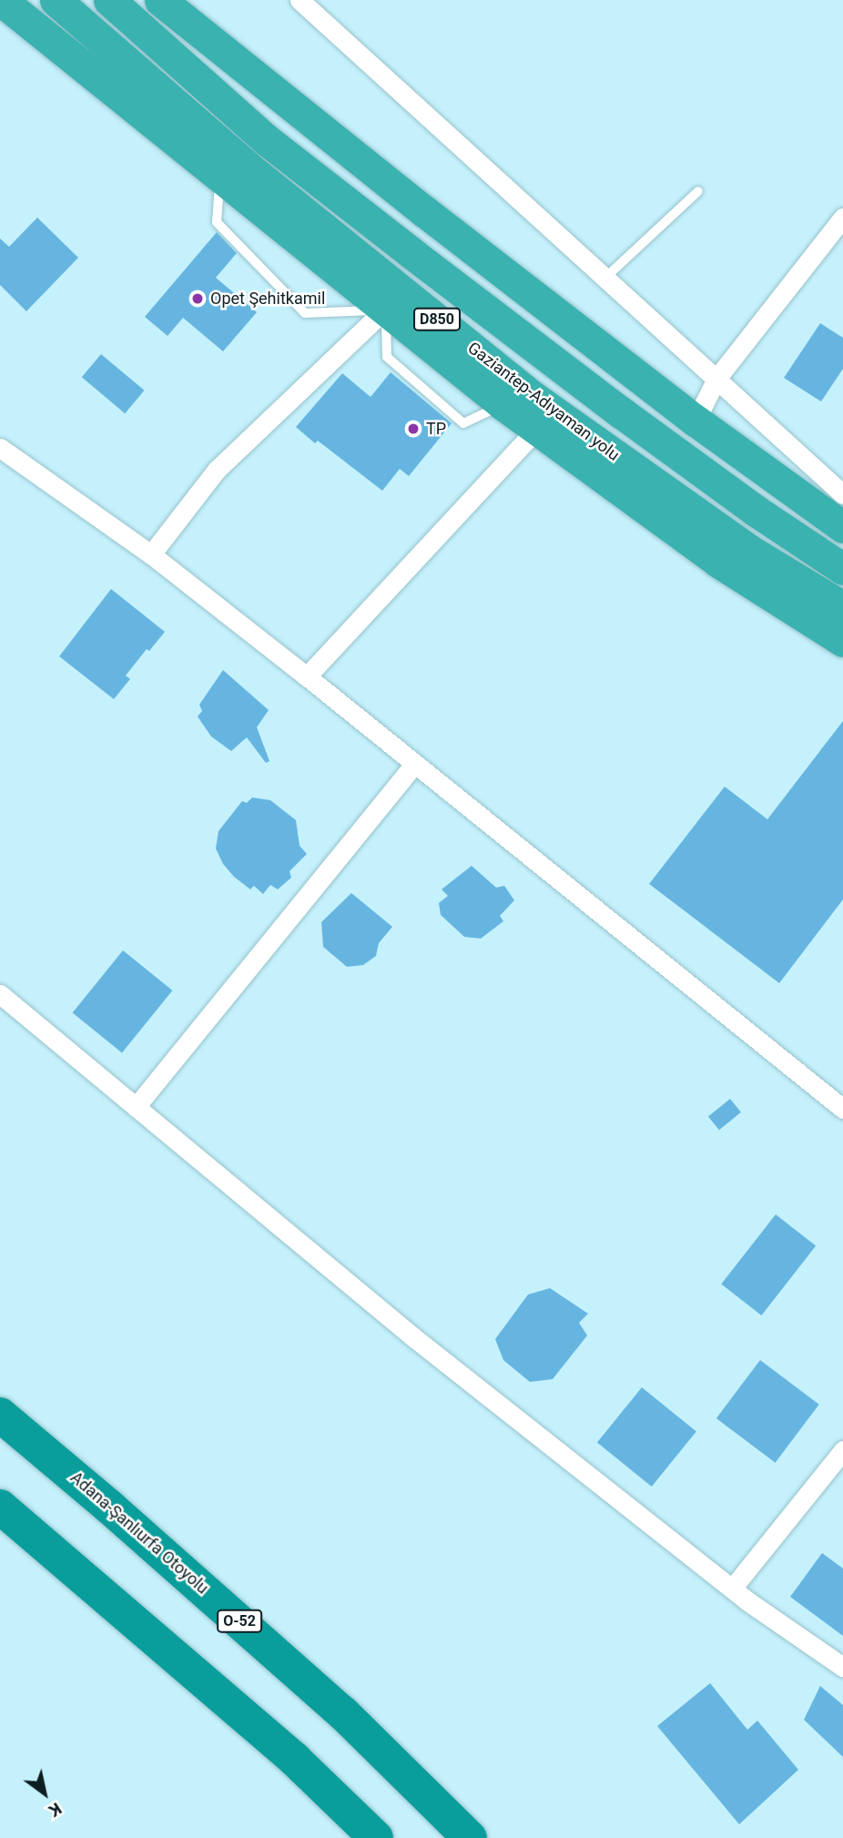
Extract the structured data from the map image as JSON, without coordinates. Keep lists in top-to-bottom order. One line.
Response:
{"streets":{"highway":["D850","Gaziantep-Adıyaman yolu","Adana-Şanlıurfa Otoyolu","O-52"]},"places":["Opet Şehitkamil","TP"],"north":"bottom right"}
